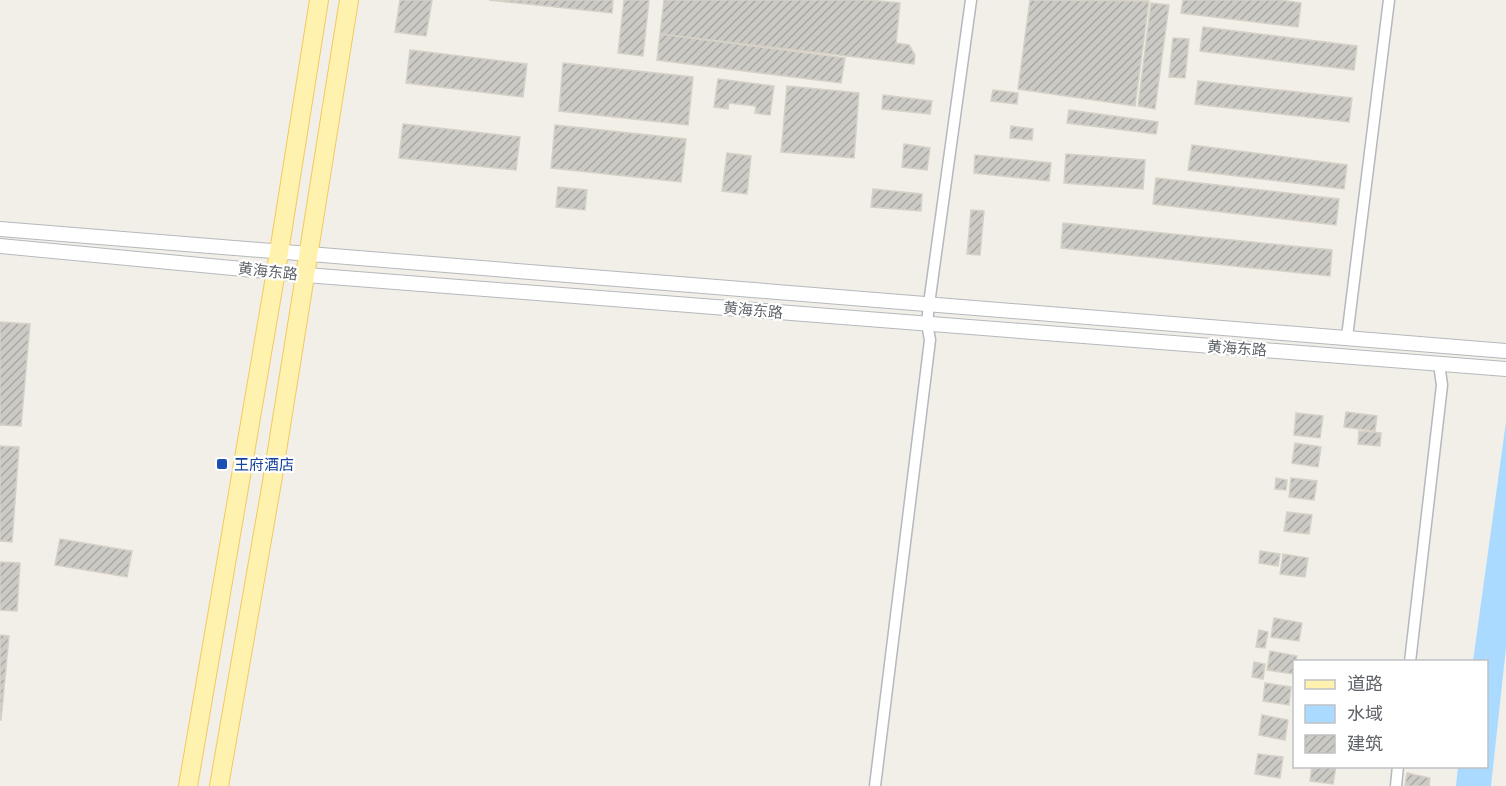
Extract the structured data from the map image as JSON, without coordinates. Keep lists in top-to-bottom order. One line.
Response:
{"streets":{"street":["黄海东路"]},"places":{"transit":["王府酒店"]},"legend":["道路","水域","建筑"]}
